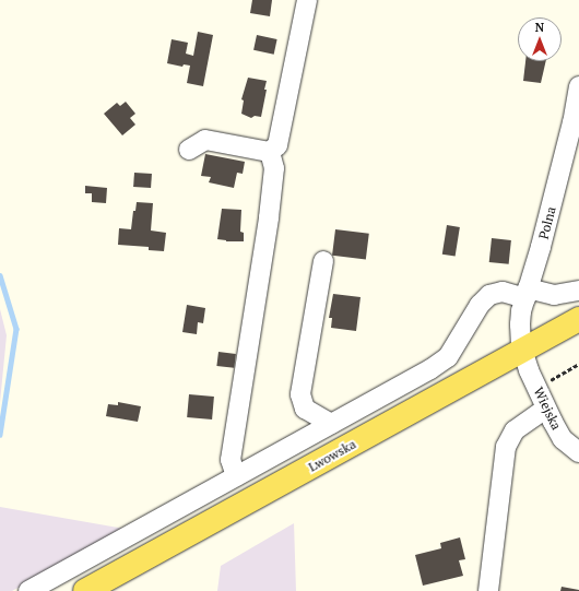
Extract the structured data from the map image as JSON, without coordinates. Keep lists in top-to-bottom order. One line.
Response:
{"streets":{"main road":["Lwowska"],"street":["Polna","Wiejska"]},"crossings":[["Polna","Wiejska"],["Polna","Lwowska"],["Wiejska","Lwowska"]],"north":"top"}
